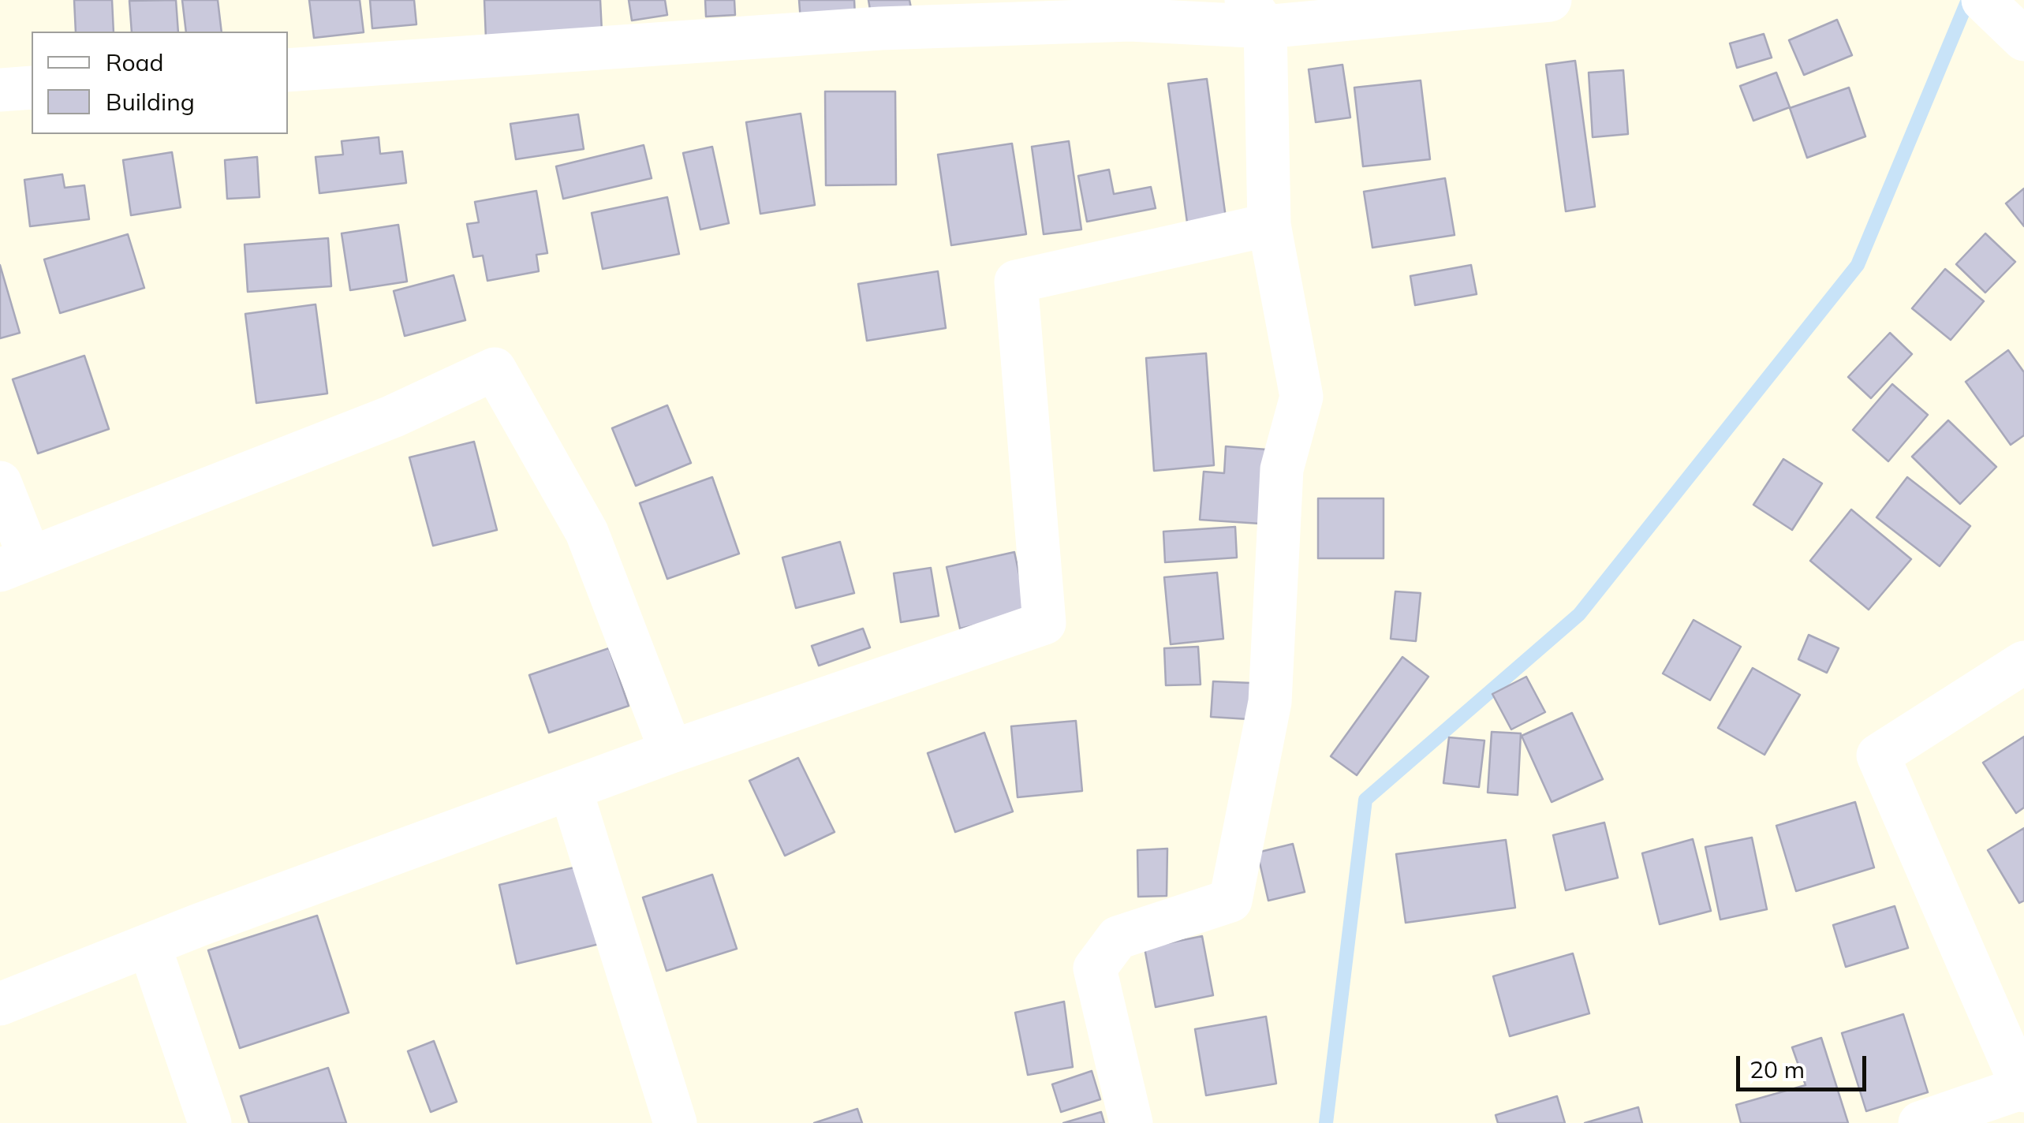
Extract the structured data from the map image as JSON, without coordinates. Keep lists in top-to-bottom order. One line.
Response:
{"legend":["Road","Building"],"scale_bar":"20 m"}
